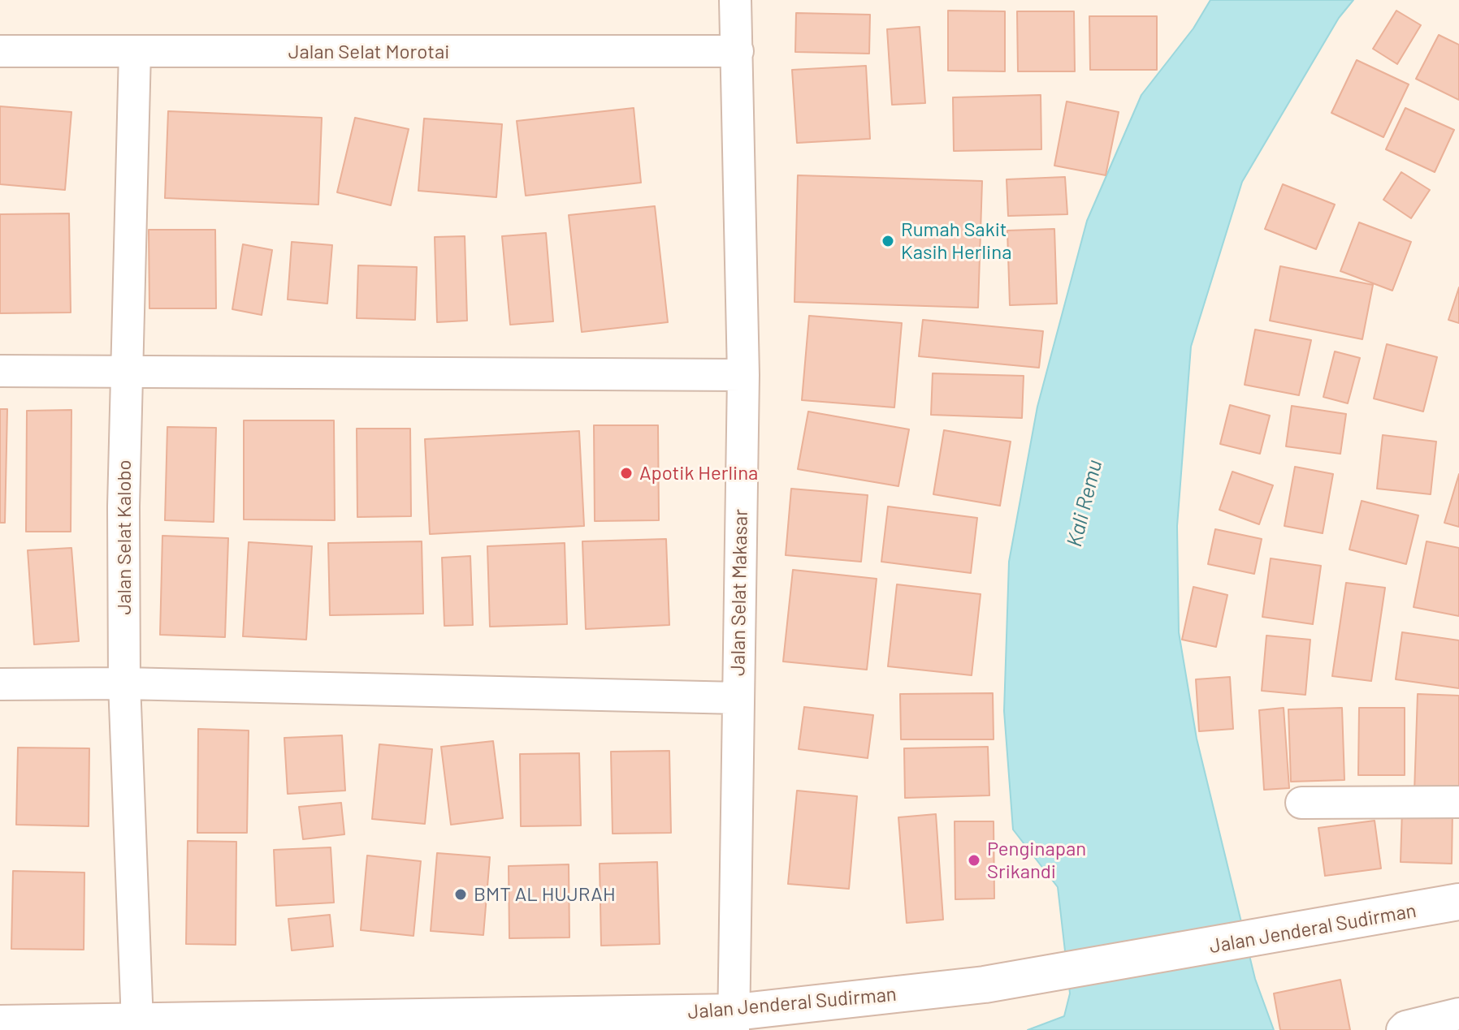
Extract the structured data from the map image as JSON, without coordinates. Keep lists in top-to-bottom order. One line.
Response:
{"streets":{"main road":["Jalan Jenderal Sudirman"],"street":["Jalan Selat Morotai","Jalan Selat Kalobo","Jalan Selat Makasar"]},"crossings":[["Jalan Selat Morotai","Jalan Selat Kalobo"],["Jalan Selat Morotai","Jalan Selat Makasar"],["Jalan Selat Kalobo","Jalan Jenderal Sudirman"],["Jalan Selat Makasar","Jalan Jenderal Sudirman"]],"water":["Kali Remu"],"places":["Rumah Sakit Kasih Herlina","Apotik Herlina","Penginapan Srikandi","BMT AL HUJRAH"]}
